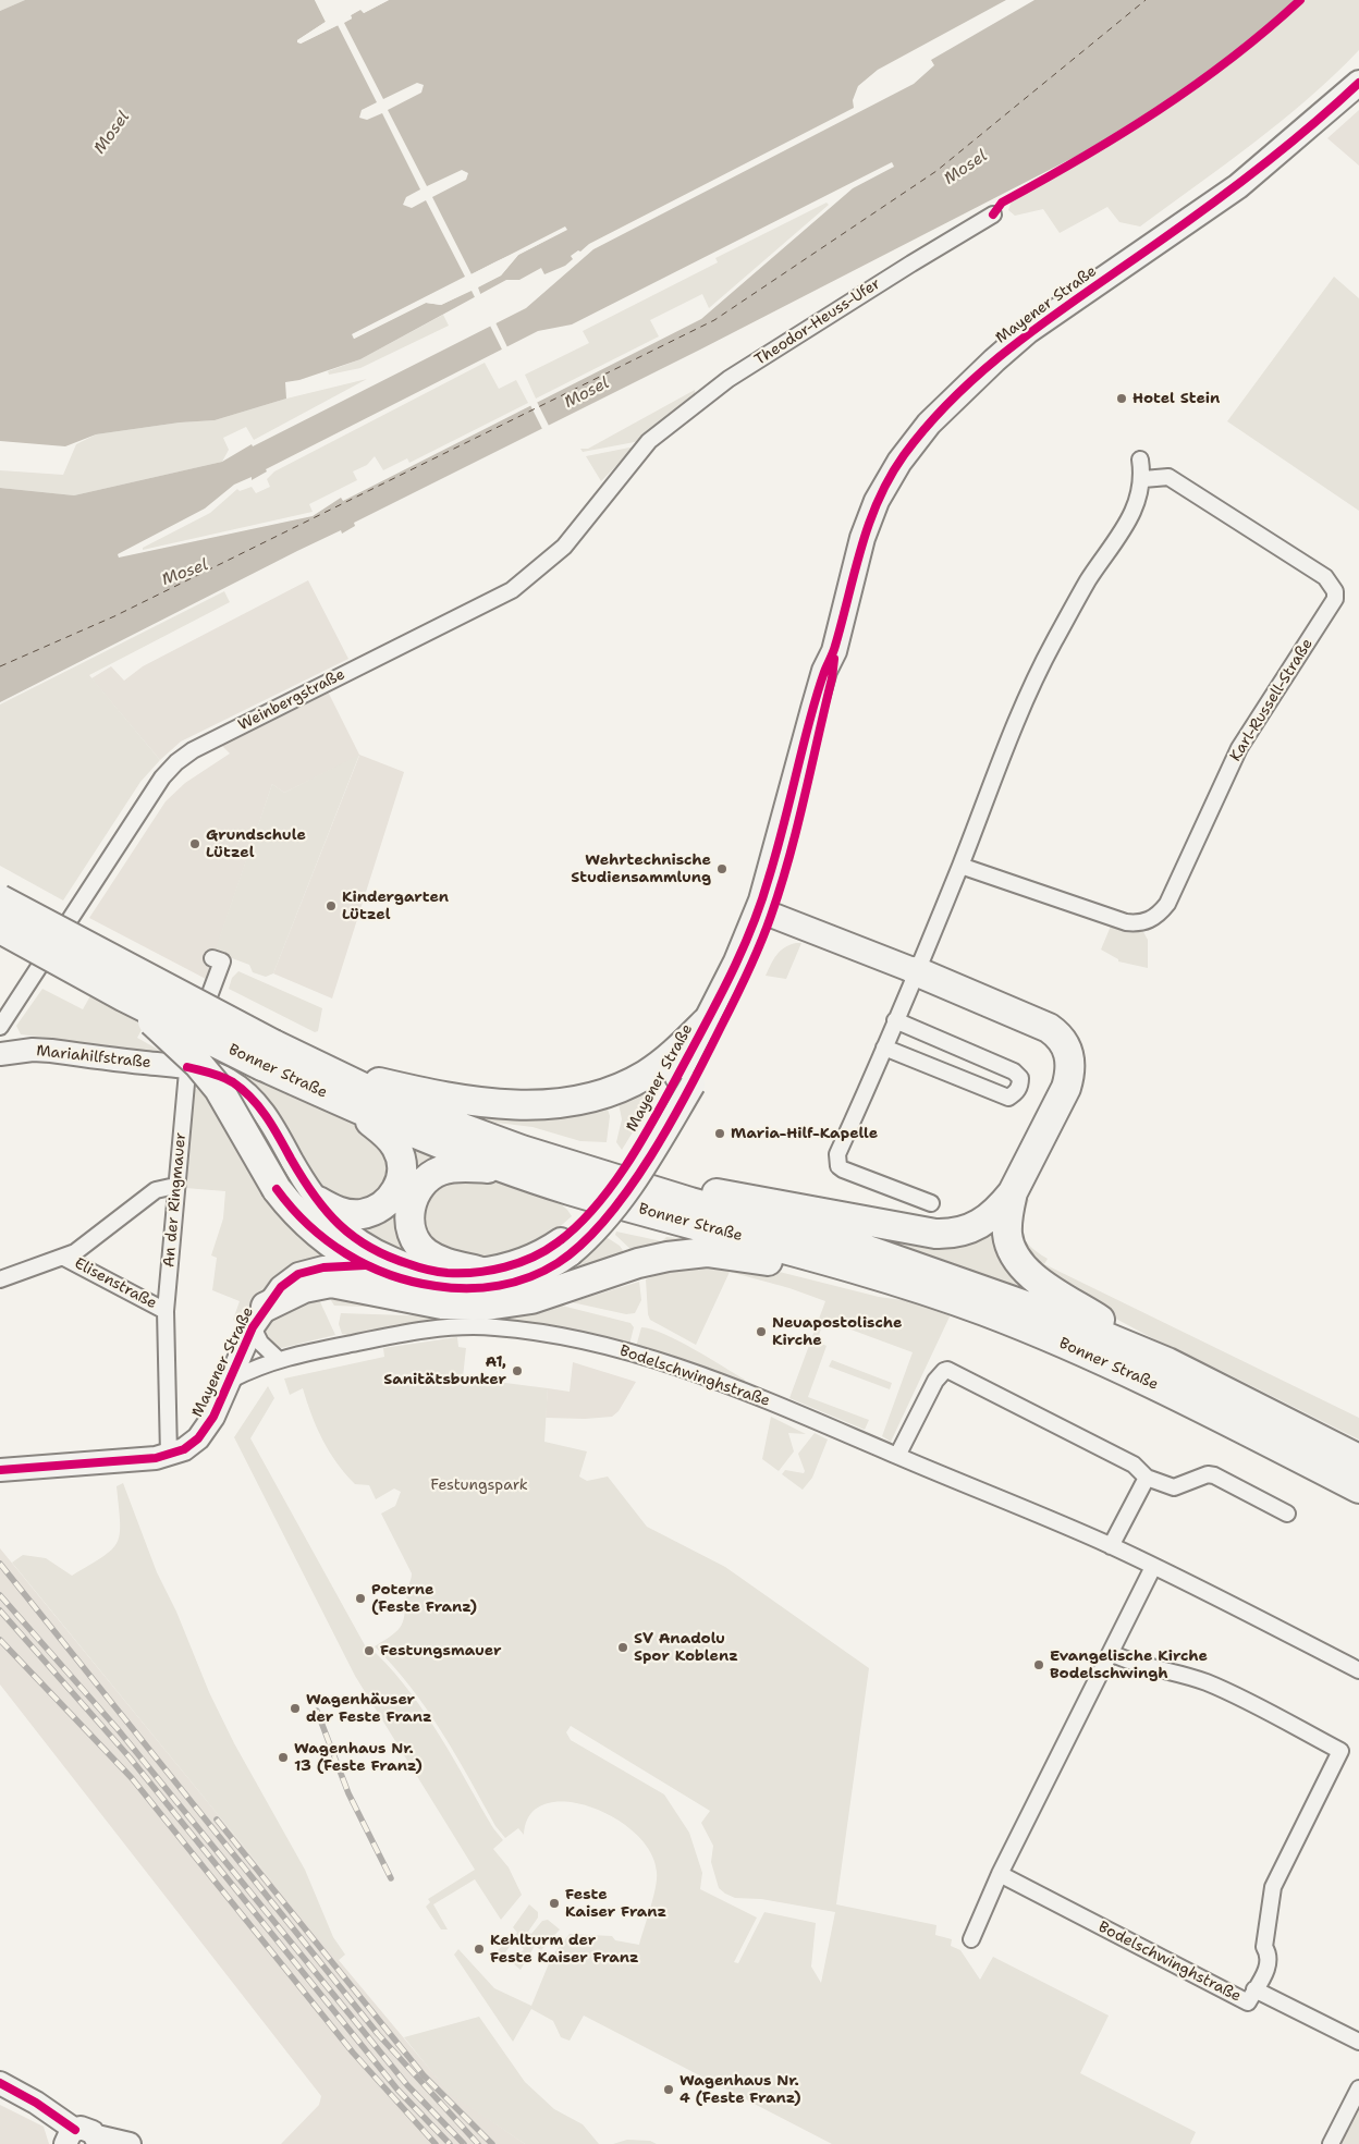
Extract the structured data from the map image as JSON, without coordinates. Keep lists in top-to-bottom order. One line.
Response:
{"streets":{"highway":["Bonner Straße"],"main road":["Mayener Straße"],"street":["Theodor-Heuss-Ufer","Weinbergstraße","Karl-Russell-Straße","Mariahilfstraße","An der Ringmauer","Elisenstraße","Bodelschwinghstraße"]},"crossings":[["Mayener Straße","Mariahilfstraße"],["Mayener Straße","An der Ringmauer"],["Mayener Straße","Bodelschwinghstraße"],["Theodor-Heuss-Ufer","Weinbergstraße"],["Mariahilfstraße","An der Ringmauer"],["An der Ringmauer","Elisenstraße"]],"water":["Mosel"],"parks":["Festungspark"],"places":["Hotel Stein","Grundschule Lützel","Wehrtechnische Studiensammlung","Kindergarten Lützel","Maria-Hilf-Kapelle","Neuapostolische Kirche","A1, Sanitätsbunker","Poterne (Feste Franz)","SV Anadolu Spor Koblenz","Festungsmauer","Evangelische Kirche Bodelschwingh","Wagenhäuser der Feste Franz","Wagenhaus Nr. 13 (Feste Franz)","Feste Kaiser Franz","Kehlturm der Feste Kaiser Franz","Wagenhaus Nr. 4 (Feste Franz)"]}
